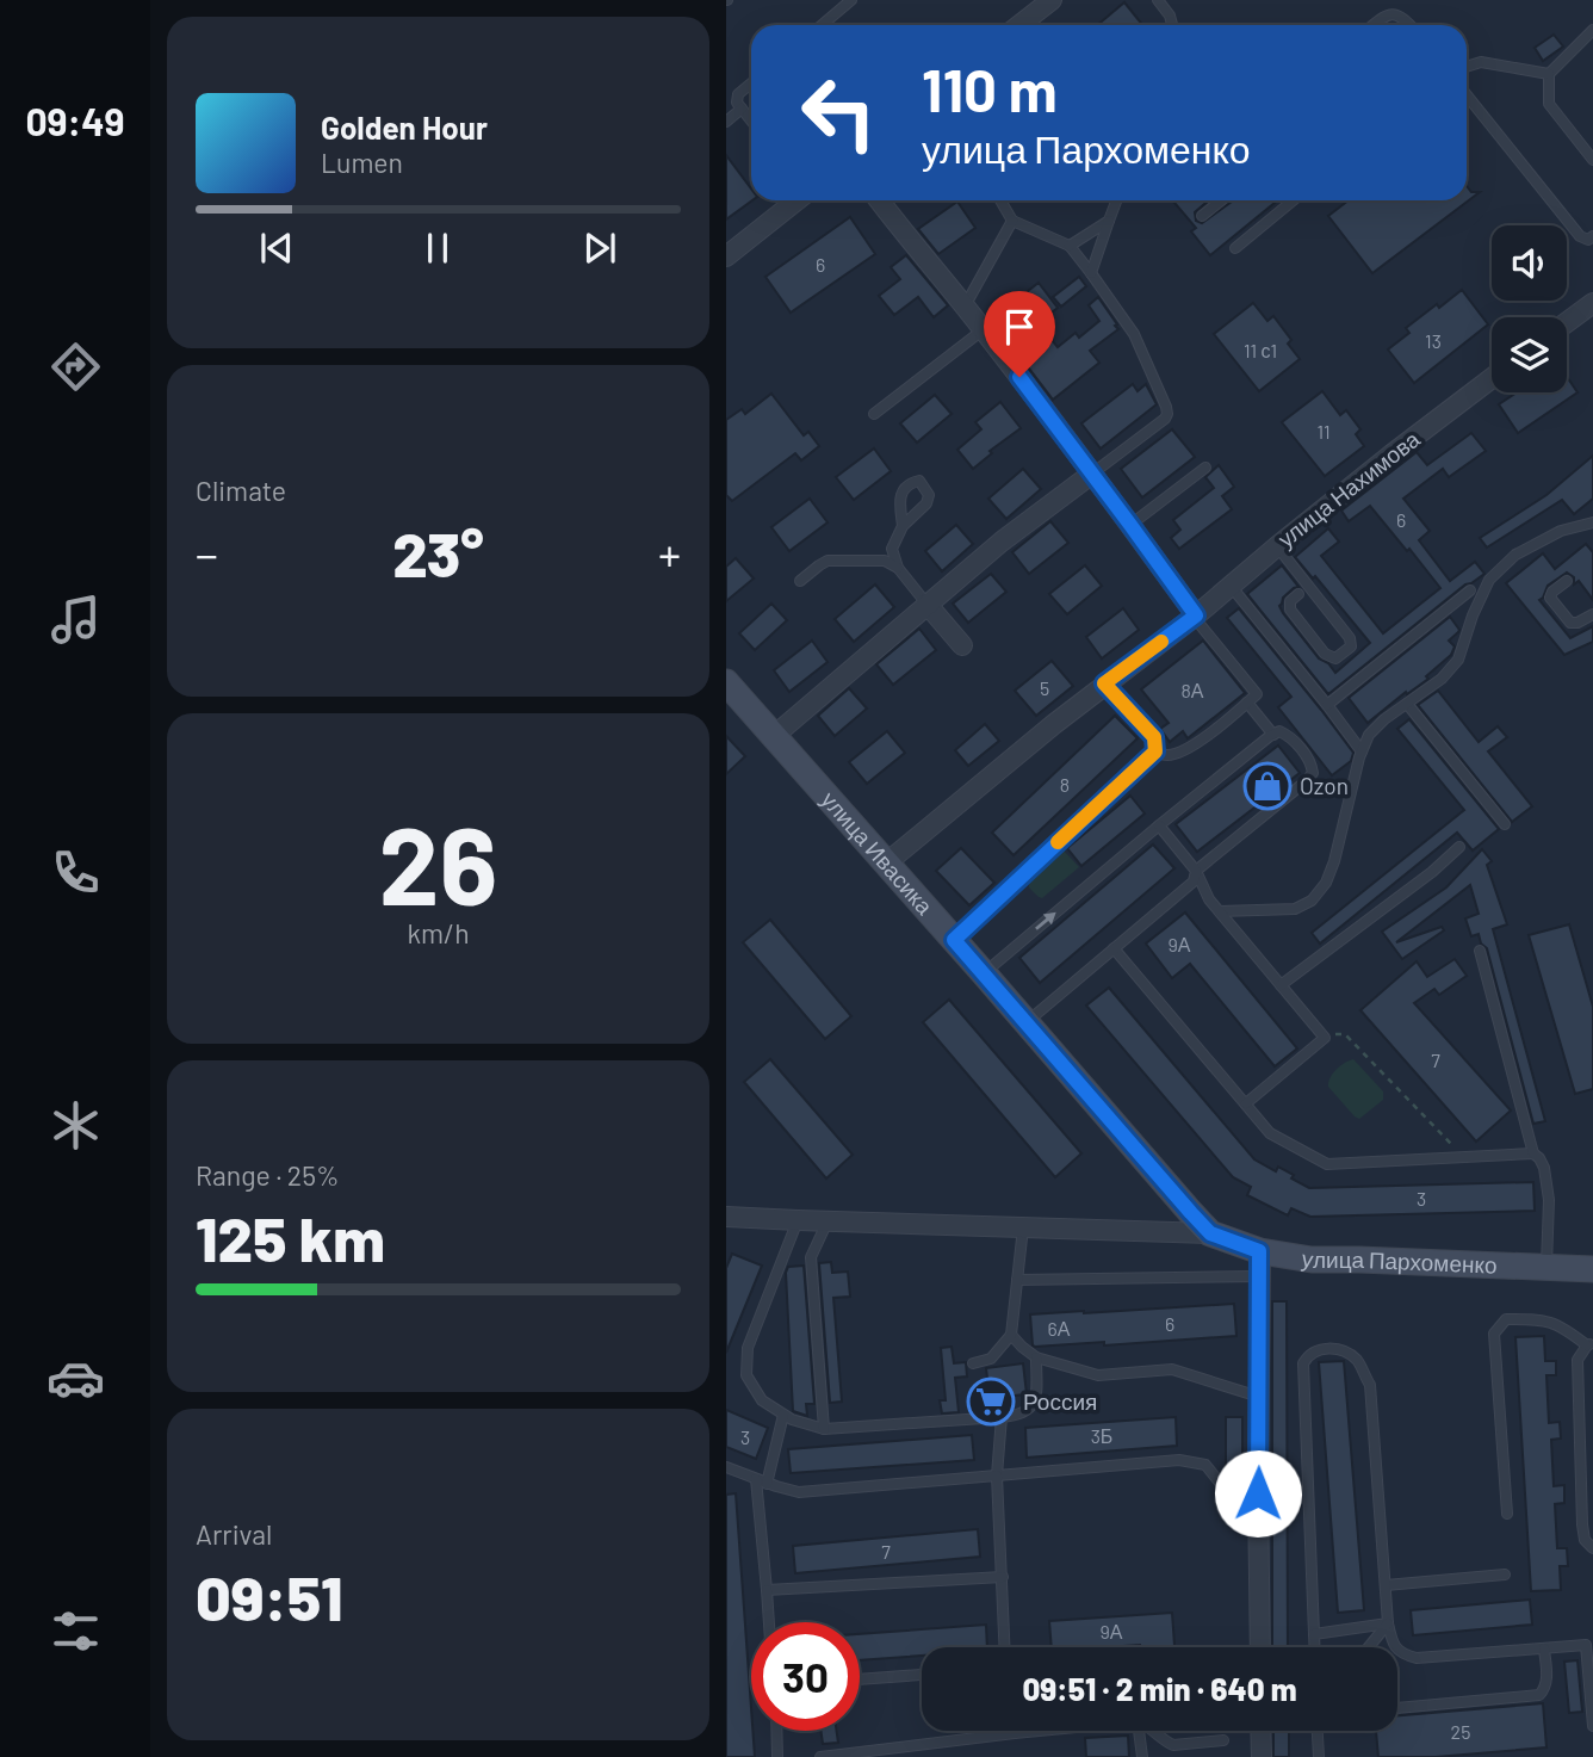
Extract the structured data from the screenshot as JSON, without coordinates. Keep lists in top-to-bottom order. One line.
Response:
{"streets":{"main road":["улица Ивасика","улица Пархоменко"],"street":["улица Нахимова"]},"crossings":[["улица Нахимова","улица Ивасика"],["улица Ивасика","улица Пархоменко"]],"places":{"shop":["Ozon"],"supermarket":["Россия"]},"house_numbers":["6","13","11 с1","11","6","5","8А","8","9А","7","3","6","6А","3Б","3","7","9А","25"],"page":{"tabs":"09:49","turn":["110 m","улица Пархоменко"],"song":["Golden Hour","Lumen"],"tile":["Climate",["26","km/h"],["Range · 25%","125 km"],["Arrival","09:51"]],"heat":["−","23°","+"],"limit":"30","trip":"09:51 · 2 min · 640 m"}}
